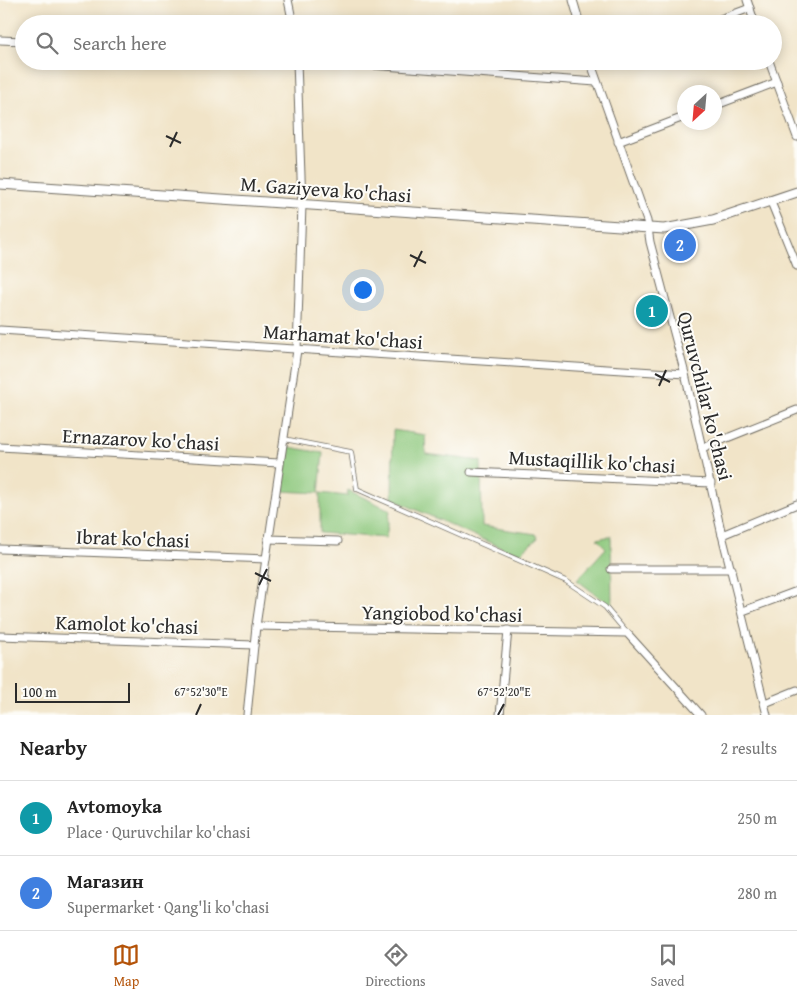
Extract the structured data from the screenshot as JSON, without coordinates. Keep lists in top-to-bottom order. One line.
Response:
{"streets":{"street":["M. Gaziyeva ko'chasi","Marhamat ko'chasi","Quruvchilar ko'chasi","Ernazarov ko'chasi","Mustaqillik ko'chasi","Ibrat ko'chasi","Yangiobod ko'chasi","Kamolot ko'chasi"]},"crossings":[["M. Gaziyeva ko'chasi","Quruvchilar ko'chasi"],["Marhamat ko'chasi","Quruvchilar ko'chasi"],["Quruvchilar ko'chasi","Mustaqillik ko'chasi"]],"scale_bar":"100 m","north":"bottom left","page":{"search":"Search here","pins":["2","1"],"scale":"100 m","heading":["Nearby","2 results"],"list":[{"mark":"1","name":"Avtomoyka","note":"Place · Quruvchilar ko'chasi","value":"250 m"},{"mark":"2","name":"Магазин","note":"Supermarket · Qang'li ko'chasi","value":"280 m"}],"nav":["Map","Directions","Saved"]},"coordinates":["67°52'30\"E","67°52'20\"E"]}
